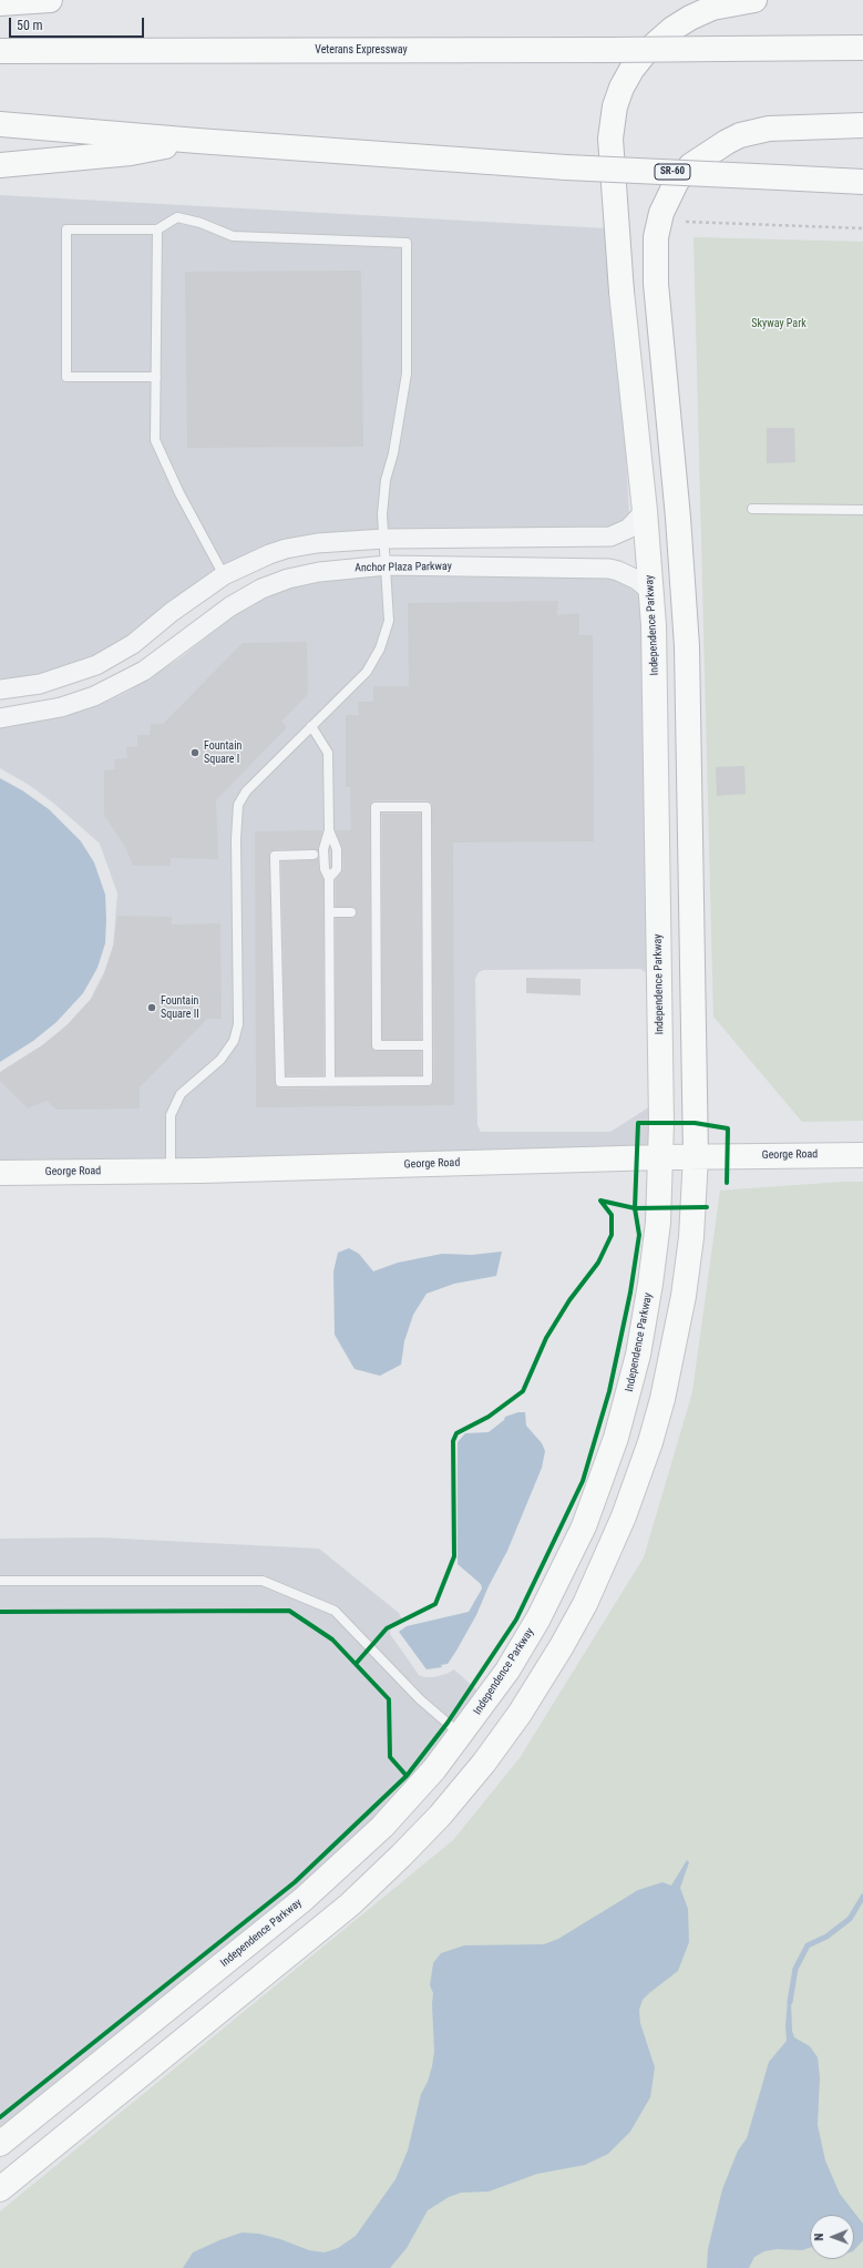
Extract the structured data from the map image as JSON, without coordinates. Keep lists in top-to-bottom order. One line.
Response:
{"streets":{"main road":["Veterans Expressway","SR-60","Independence Parkway","George Road"],"street":["Anchor Plaza Parkway"]},"crossings":[["Anchor Plaza Parkway","Independence Parkway"],["Independence Parkway","George Road"]],"parks":["Skyway Park"],"places":["Fountain Square I","Fountain Square II"],"scale_bar":"50 m","north":"left"}
